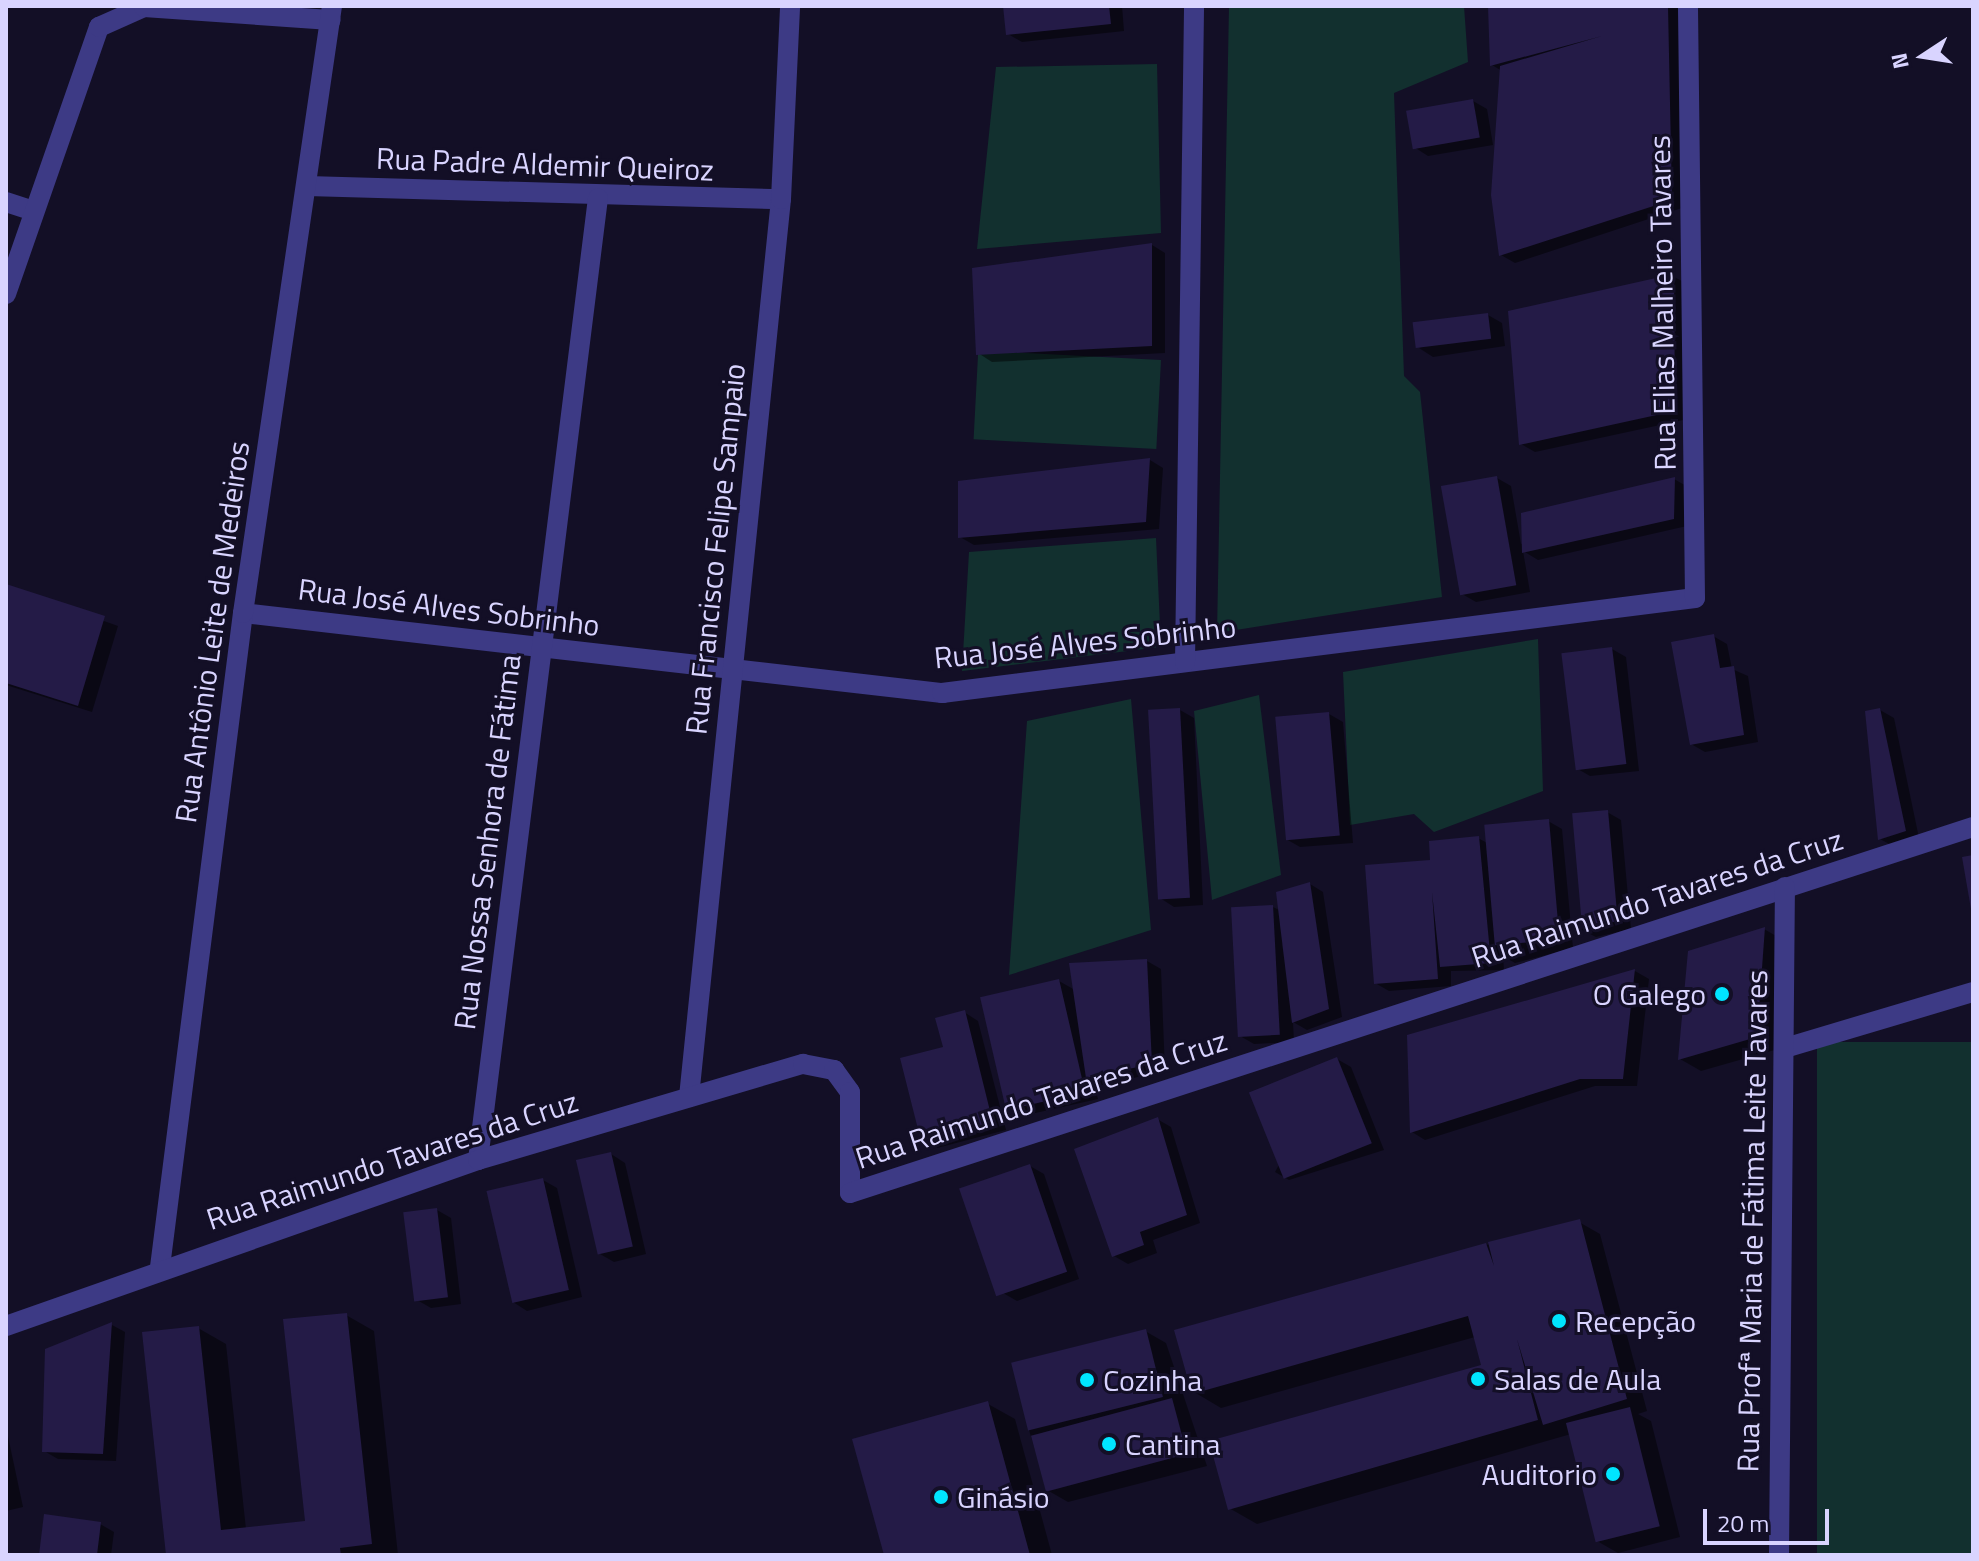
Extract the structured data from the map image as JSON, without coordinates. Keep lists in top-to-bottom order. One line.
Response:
{"streets":{"street":["Rua Padre Aldemir Queiroz","Rua Elias Malheiro Tavares","Rua Francisco Felipe Sampaio","Rua José Alves Sobrinho","Rua Antônio Leite de Medeiros","Rua Nossa Senhora de Fátima","Rua Raimundo Tavares da Cruz","Rua Profª Maria de Fátima Leite Tavares"]},"crossings":[["Rua Padre Aldemir Queiroz","Rua Francisco Felipe Sampaio"],["Rua Padre Aldemir Queiroz","Rua Antônio Leite de Medeiros"],["Rua Padre Aldemir Queiroz","Rua Nossa Senhora de Fátima"],["Rua Elias Malheiro Tavares","Rua José Alves Sobrinho"],["Rua Francisco Felipe Sampaio","Rua José Alves Sobrinho"],["Rua Francisco Felipe Sampaio","Rua Raimundo Tavares da Cruz"],["Rua José Alves Sobrinho","Rua Antônio Leite de Medeiros"],["Rua José Alves Sobrinho","Rua Nossa Senhora de Fátima"],["Rua Antônio Leite de Medeiros","Rua Raimundo Tavares da Cruz"],["Rua Nossa Senhora de Fátima","Rua Raimundo Tavares da Cruz"],["Rua Raimundo Tavares da Cruz","Rua Profª Maria de Fátima Leite Tavares"]],"places":["O Galego","Recepção","Salas de Aula","Cozinha","Cantina","Auditorio","Ginásio"],"scale_bar":"20 m","north":"left"}
